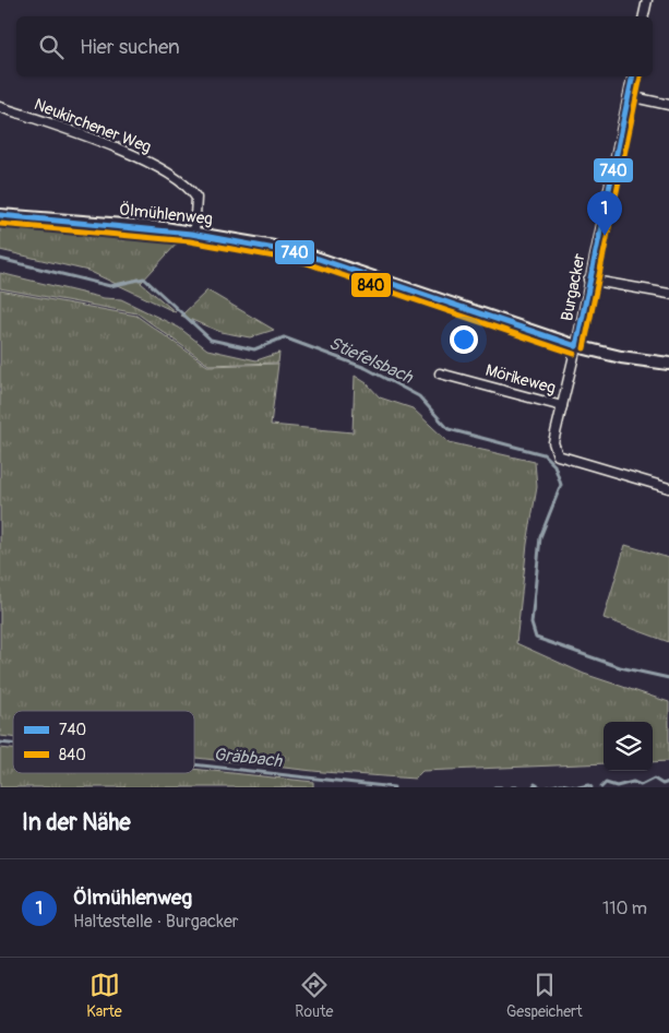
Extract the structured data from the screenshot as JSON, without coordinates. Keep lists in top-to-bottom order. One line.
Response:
{"streets":{"main road":["Ölmühlenweg"],"street":["Neukirchener Weg","Burgacker","Mörikeweg"]},"crossings":[["Neukirchener Weg","Ölmühlenweg"],["Ölmühlenweg","Burgacker"],["Ölmühlenweg","Mörikeweg"],["Burgacker","Mörikeweg"]],"water":["Stiefelsbach","Gräbbach"],"lines":["transit line 740","transit line 840"],"legend":["740","840"],"page":{"search":"Hier suchen","pins":"1","heading":"In der Nähe","list":[{"mark":"1","name":"Ölmühlenweg","note":"Haltestelle · Burgacker","value":"110 m"}],"nav":["Karte","Route","Gespeichert"]}}
